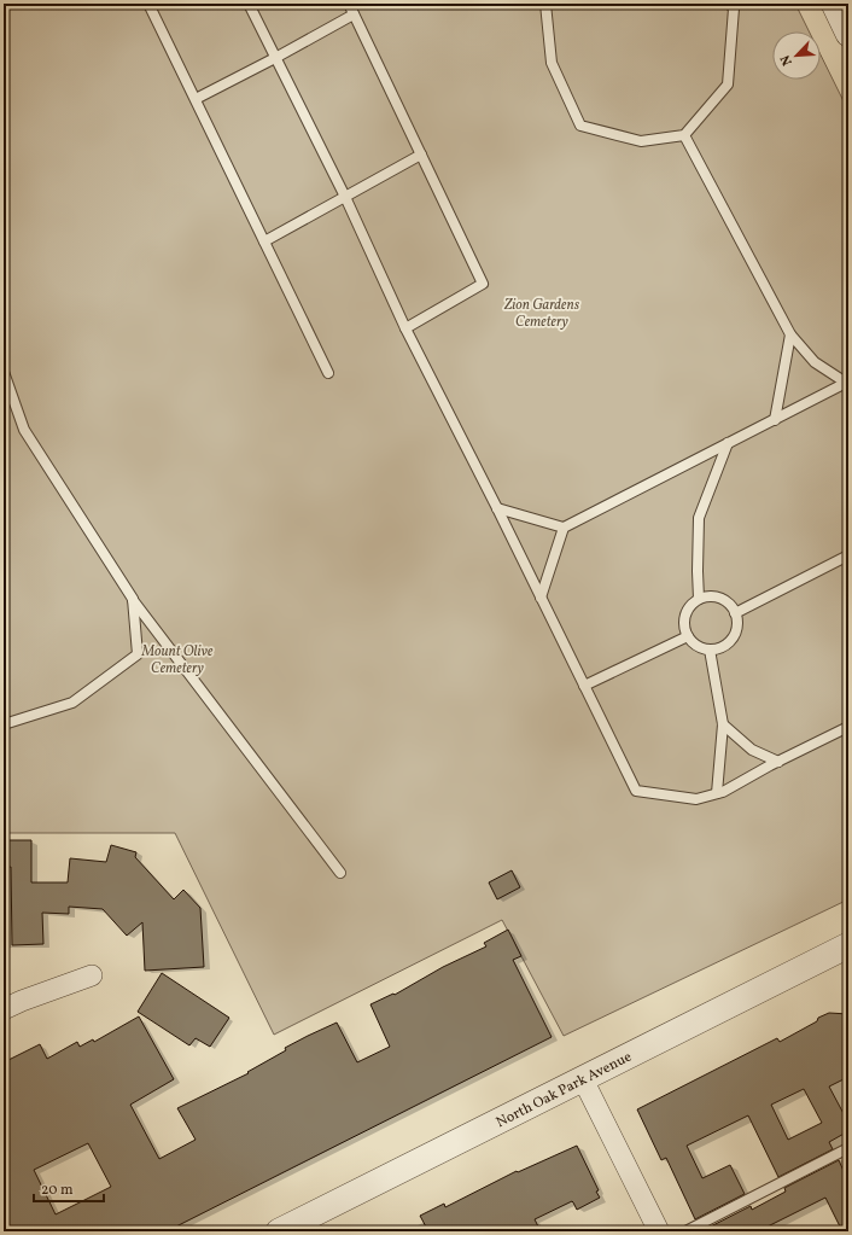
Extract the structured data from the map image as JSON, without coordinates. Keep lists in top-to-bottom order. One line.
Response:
{"streets":{"street":["North Oak Park Avenue"]},"parks":["Zion Gardens Cemetery","Mount Olive Cemetery"],"scale_bar":"20 m","north":"bottom left"}
